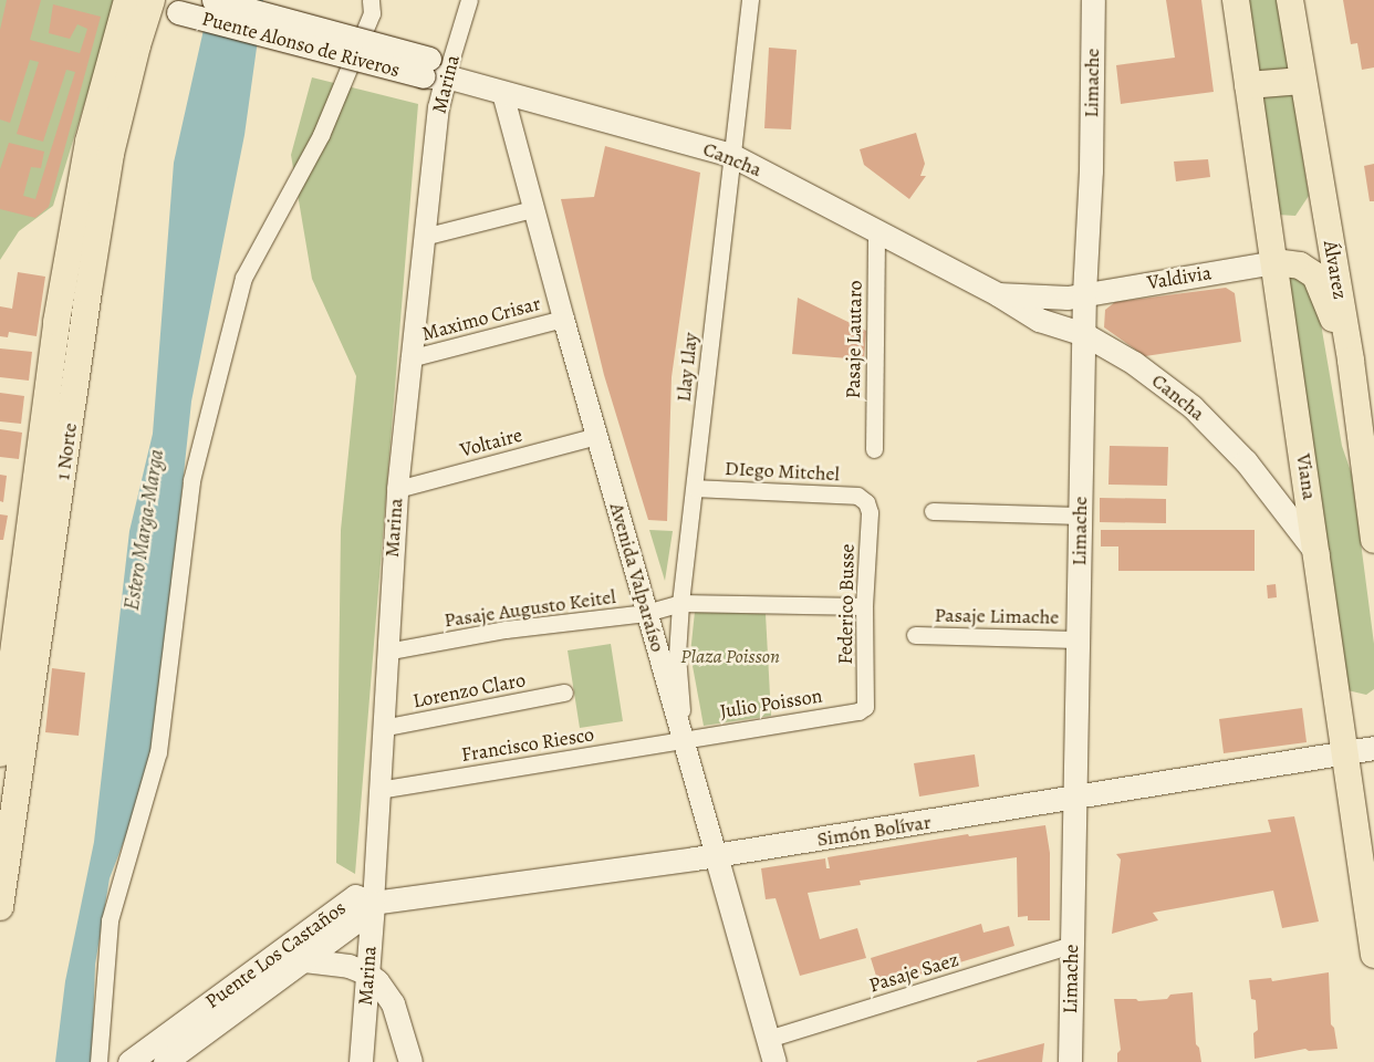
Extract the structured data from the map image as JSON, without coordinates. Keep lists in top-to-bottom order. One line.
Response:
{"streets":{"main road":["Puente Alonso de Riveros","Limache","Marina","Cancha","Álvarez","Valdivia","1 Norte","Viana","Avenida Valparaíso","Simón Bolívar","Puente Los Castaños"],"street":["Maximo Crisar","Pasaje Lautaro","Llay Llay","Voltaire","DIego Mitchel","Federico Busse","Pasaje Augusto Keitel","Pasaje Limache","Lorenzo Claro","Julio Poisson","Francisco Riesco","Pasaje Saez"]},"crossings":[["Puente Alonso de Riveros","Marina"],["Puente Alonso de Riveros","Cancha"],["Puente Alonso de Riveros","1 Norte"],["Limache","Cancha"],["Limache","Valdivia"],["Limache","Pasaje Limache"],["Limache","Simón Bolívar"],["Limache","Pasaje Saez"],["Marina","Cancha"],["Marina","Maximo Crisar"],["Marina","Voltaire"],["Marina","Pasaje Augusto Keitel"],["Marina","Lorenzo Claro"],["Marina","Francisco Riesco"],["Marina","Simón Bolívar"],["Marina","Puente Los Castaños"],["Cancha","Valdivia"],["Cancha","Pasaje Lautaro"],["Cancha","Llay Llay"],["Cancha","Viana"],["Cancha","Avenida Valparaíso"],["Valdivia","Viana"],["Maximo Crisar","Avenida Valparaíso"],["Llay Llay","DIego Mitchel"],["Llay Llay","Avenida Valparaíso"],["Llay Llay","Pasaje Augusto Keitel"],["Llay Llay","Julio Poisson"],["Llay Llay","Francisco Riesco"],["Voltaire","Avenida Valparaíso"],["DIego Mitchel","Federico Busse"],["Viana","Simón Bolívar"],["Avenida Valparaíso","Pasaje Augusto Keitel"],["Avenida Valparaíso","Julio Poisson"],["Avenida Valparaíso","Francisco Riesco"],["Avenida Valparaíso","Simón Bolívar"],["Avenida Valparaíso","Pasaje Saez"],["Federico Busse","Pasaje Augusto Keitel"],["Federico Busse","Julio Poisson"],["Julio Poisson","Francisco Riesco"],["Simón Bolívar","Puente Los Castaños"]],"water":["Estero Marga-Marga"],"parks":["Plaza Poisson"]}
